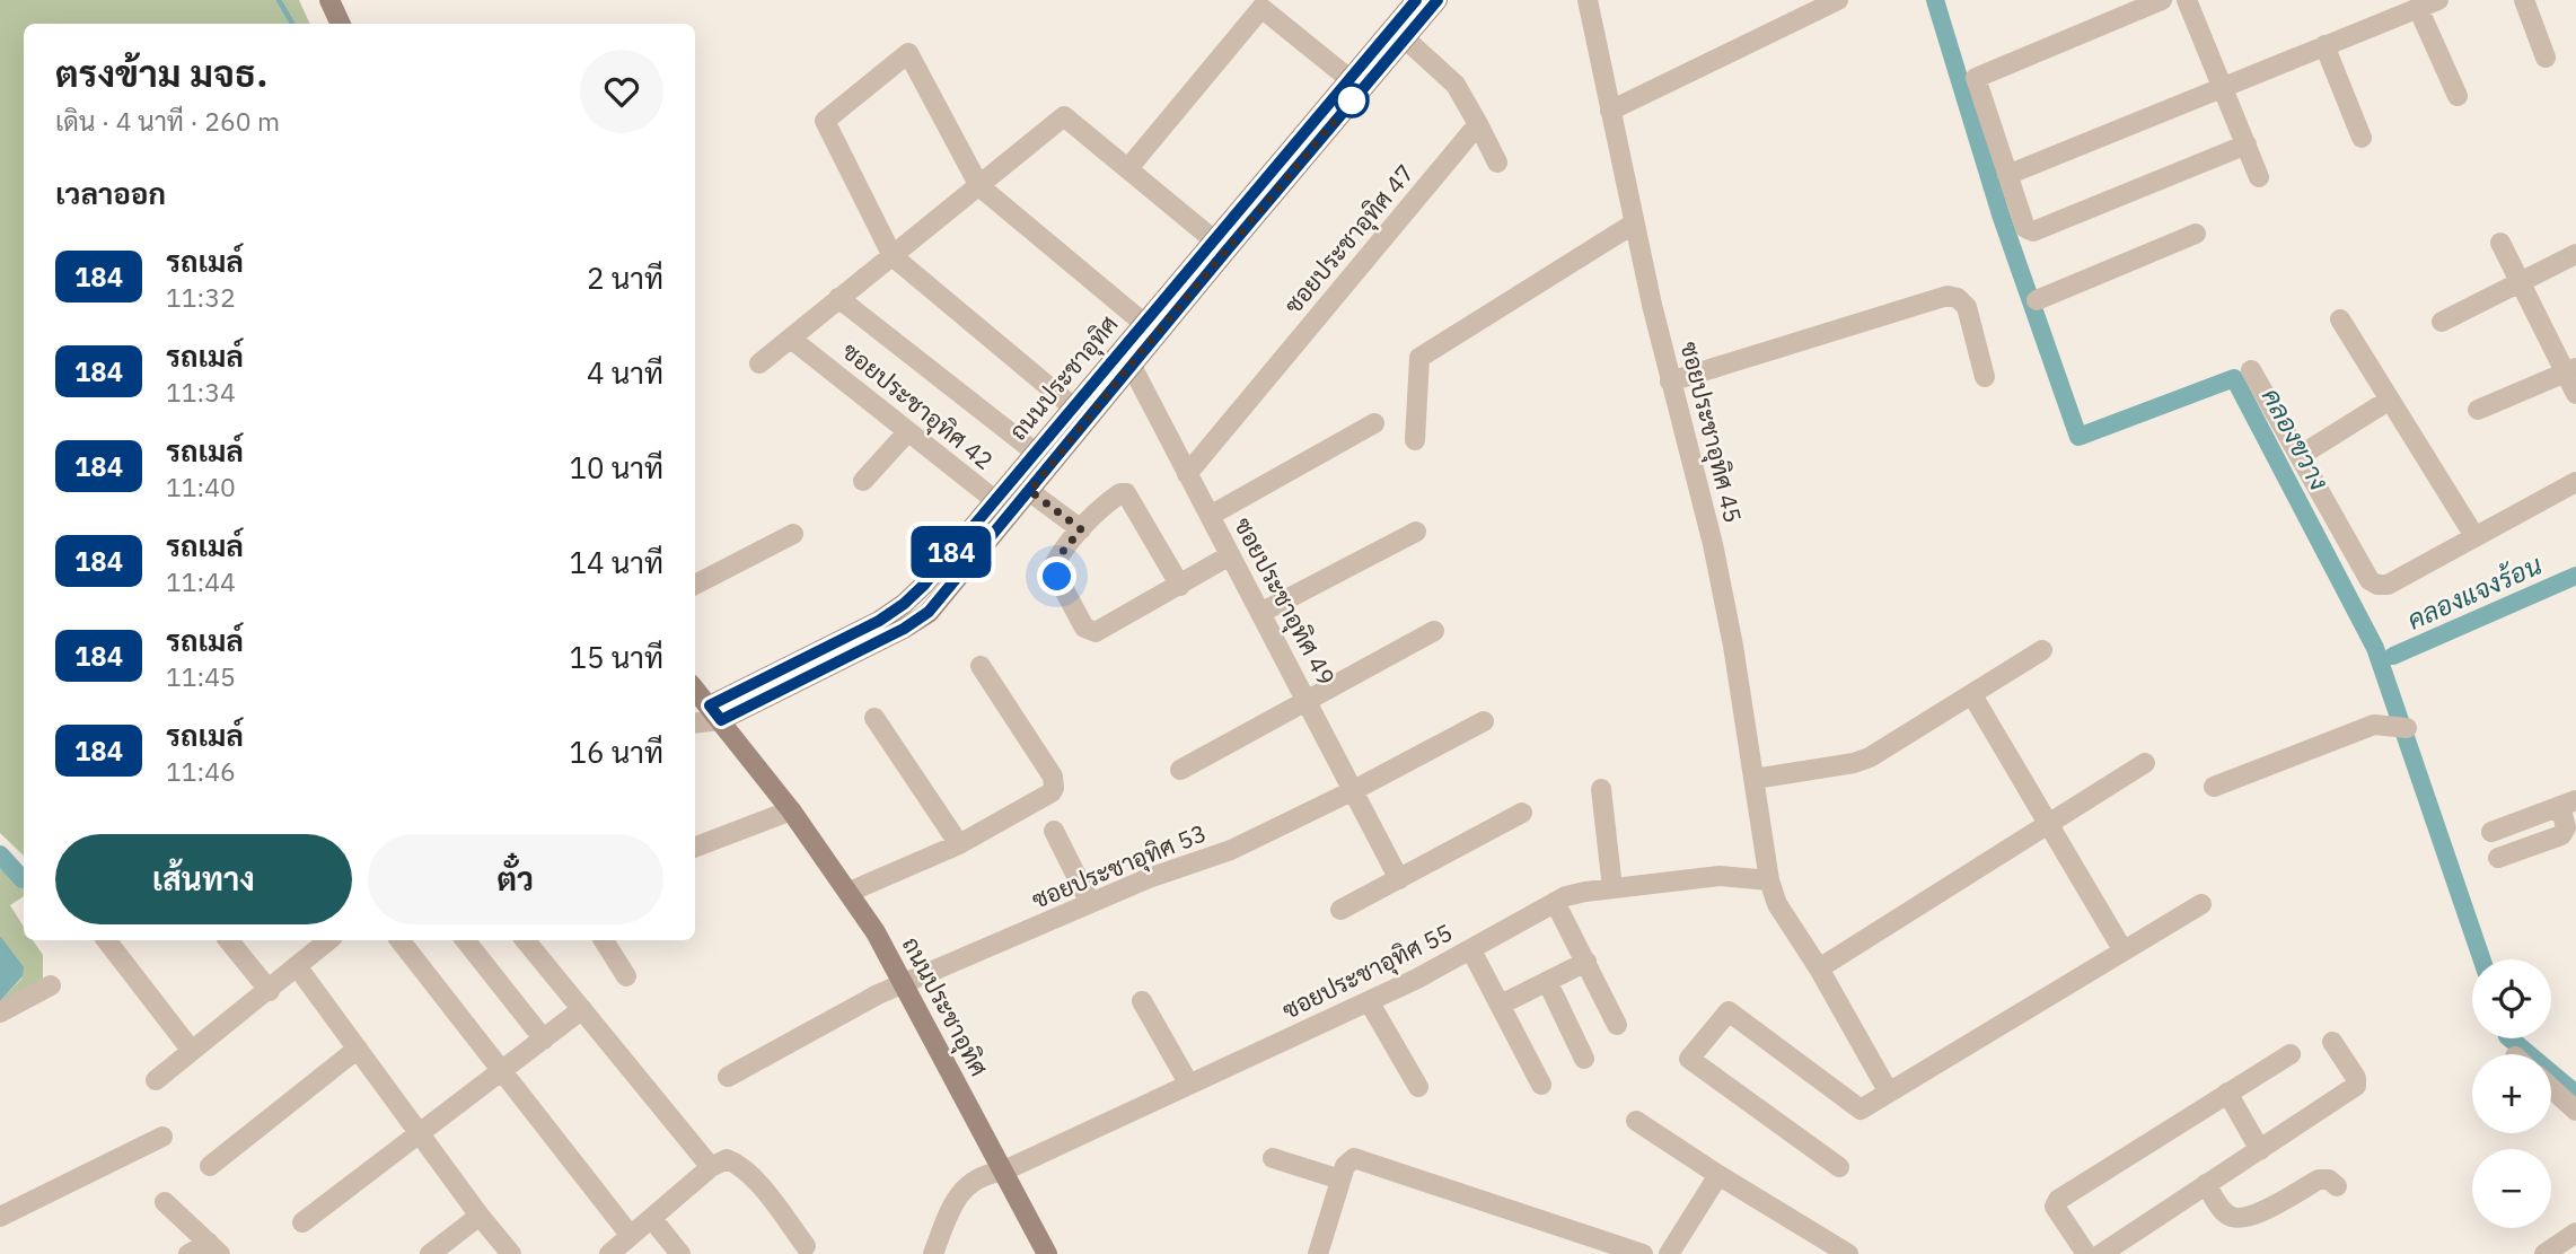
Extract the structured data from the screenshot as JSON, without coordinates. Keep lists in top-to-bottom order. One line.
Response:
{"streets":{"main road":["ถนนประชาอุทิศ"],"street":["ซอยประชาอุทิศ 47","ซอยประชาอุทิศ 42","ซอยประชาอุทิศ 45","ซอยประชาอุทิศ 49","ซอยประชาอุทิศ 53","ซอยประชาอุทิศ 55"]},"crossings":[["ซอยประชาอุทิศ 47","ซอยประชาอุทิศ 49"],["ถนนประชาอุทิศ","ซอยประชาอุทิศ 42"],["ถนนประชาอุทิศ","ซอยประชาอุทิศ 49"],["ถนนประชาอุทิศ","ซอยประชาอุทิศ 53"],["ถนนประชาอุทิศ","ซอยประชาอุทิศ 55"],["ซอยประชาอุทิศ 45","ซอยประชาอุทิศ 55"],["ซอยประชาอุทิศ 49","ซอยประชาอุทิศ 53"]],"water":["คลองขวาง","คลองแจงร้อน"],"lines":["bus line 184"],"page":{"on_map":"184","heading":[["ตรงข้าม มจธ.","เดิน · 4 นาที · 260 m"],"เวลาออก"],"list":[{"mark":"184","name":"รถเมล์","note":"11:32","value":"2 นาที"},{"mark":"184","name":"รถเมล์","note":"11:34","value":"4 นาที"},{"mark":"184","name":"รถเมล์","note":"11:40","value":"10 นาที"},{"mark":"184","name":"รถเมล์","note":"11:44","value":"14 นาที"},{"mark":"184","name":"รถเมล์","note":"11:45","value":"15 นาที"},{"mark":"184","name":"รถเมล์","note":"11:46","value":"16 นาที"}],"buttons":["เส้นทาง","ตั๋ว"],"map_buttons":["+","−"]}}
